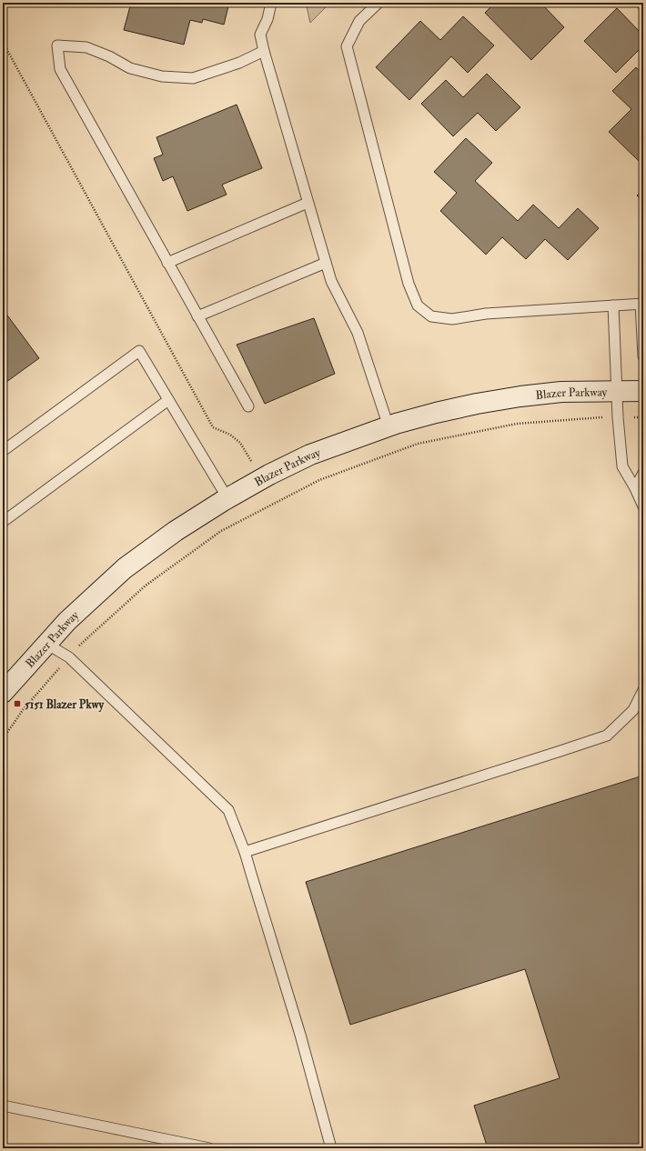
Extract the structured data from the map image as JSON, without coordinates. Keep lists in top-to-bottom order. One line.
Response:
{"streets":{"street":["Blazer Parkway"]},"places":{"transit":["5151 Blazer Pkwy"]}}
